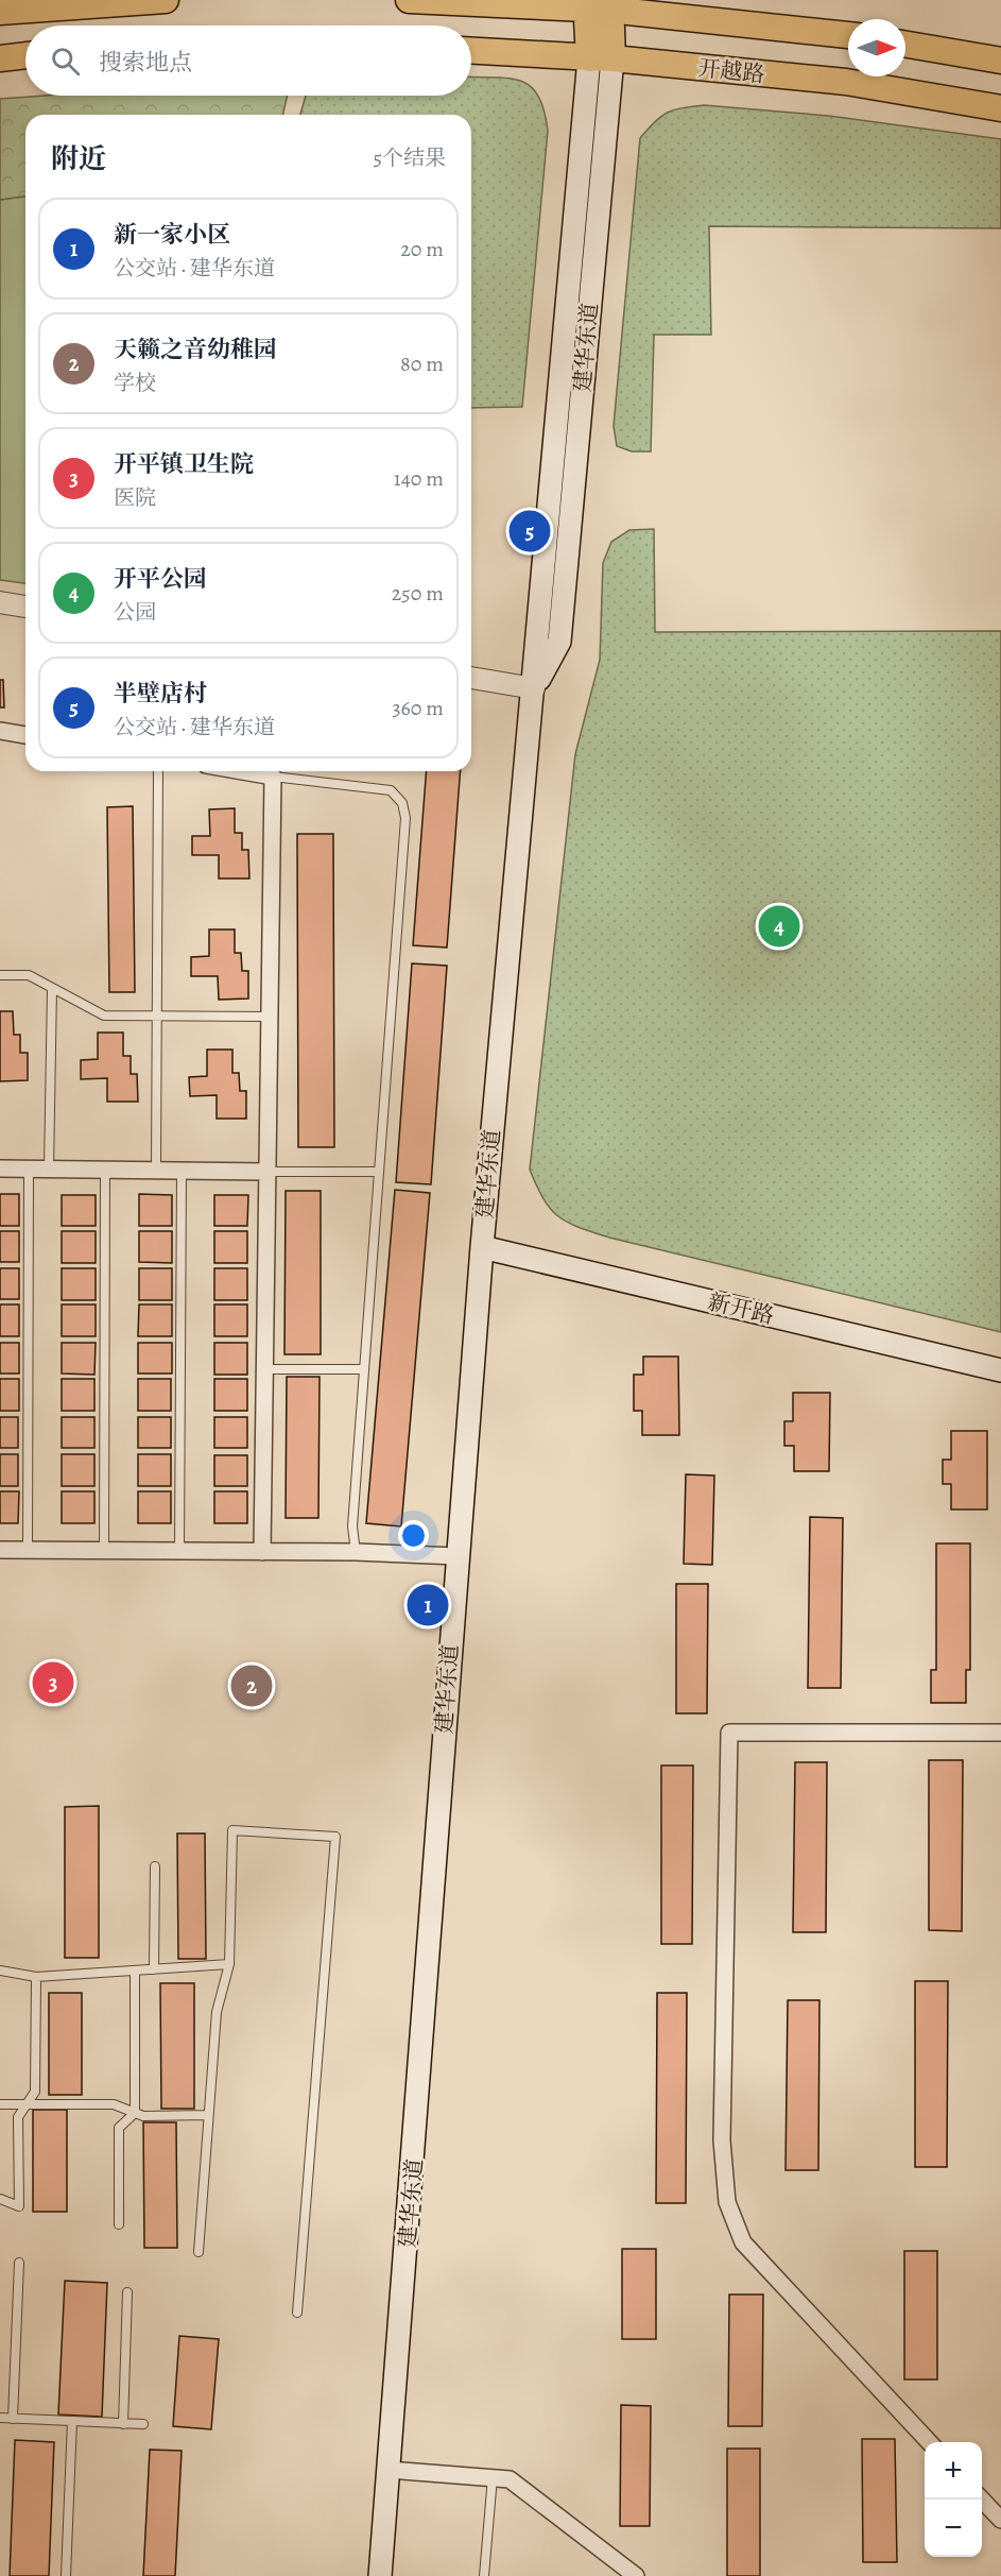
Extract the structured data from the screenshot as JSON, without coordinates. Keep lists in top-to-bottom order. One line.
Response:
{"streets":{"main road":["开越路","建华东道","新开路"]},"crossings":[["开越路","建华东道"],["建华东道","新开路"]],"north":"right","page":{"search":"搜索地点","heading":["附近","5个结果"],"list":[{"mark":"1","name":"新一家小区","note":"公交站 · 建华东道","value":"20 m"},{"mark":"2","name":"天籁之音幼稚园","note":"学校","value":"80 m"},{"mark":"3","name":"开平镇卫生院","note":"医院","value":"140 m"},{"mark":"4","name":"开平公园","note":"公园","value":"250 m"},{"mark":"5","name":"半壁店村","note":"公交站 · 建华东道","value":"360 m"}],"pins":["5","4","1","3","2"],"map_buttons":["+","−"]}}
